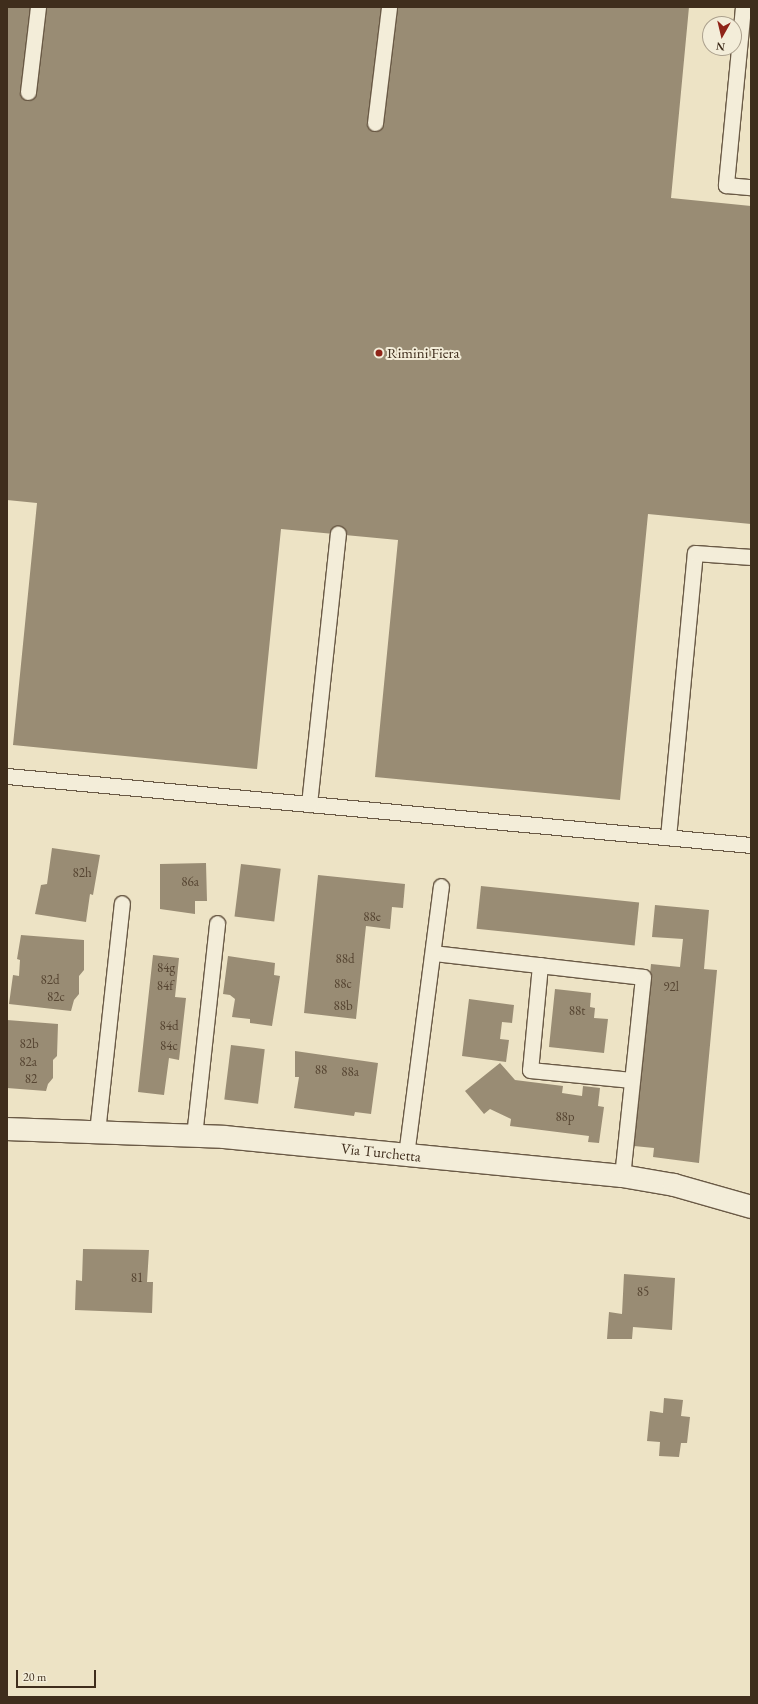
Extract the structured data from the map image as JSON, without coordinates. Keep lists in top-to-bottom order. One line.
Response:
{"streets":{"street":["Via Turchetta"]},"places":["Rimini Fiera"],"house_numbers":["82h","86a","88e","88d","84g","82d","88c","84f","92l","82c","88b","88t","84d","82b","84c","82a","88","88a","82","88p","81","85"],"scale_bar":"20 m","north":"bottom"}
